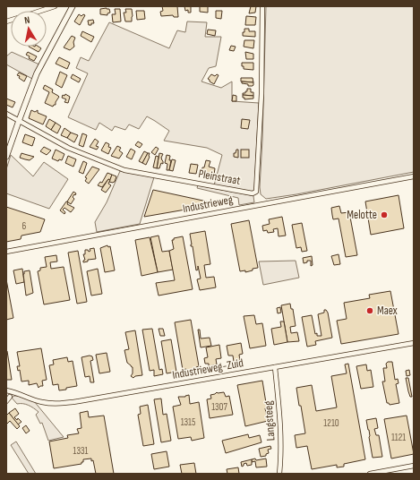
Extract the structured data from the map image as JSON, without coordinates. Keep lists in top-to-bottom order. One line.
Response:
{"streets":{"street":["Pleinstraat","Industrieweg","Industrieweg-Zuid","Langsteeg"]},"crossings":[["Industrieweg-Zuid","Langsteeg"]],"places":["Melotte","Maex"],"house_numbers":["6","1307","1315","1210","1121","1331"],"north":"top"}
